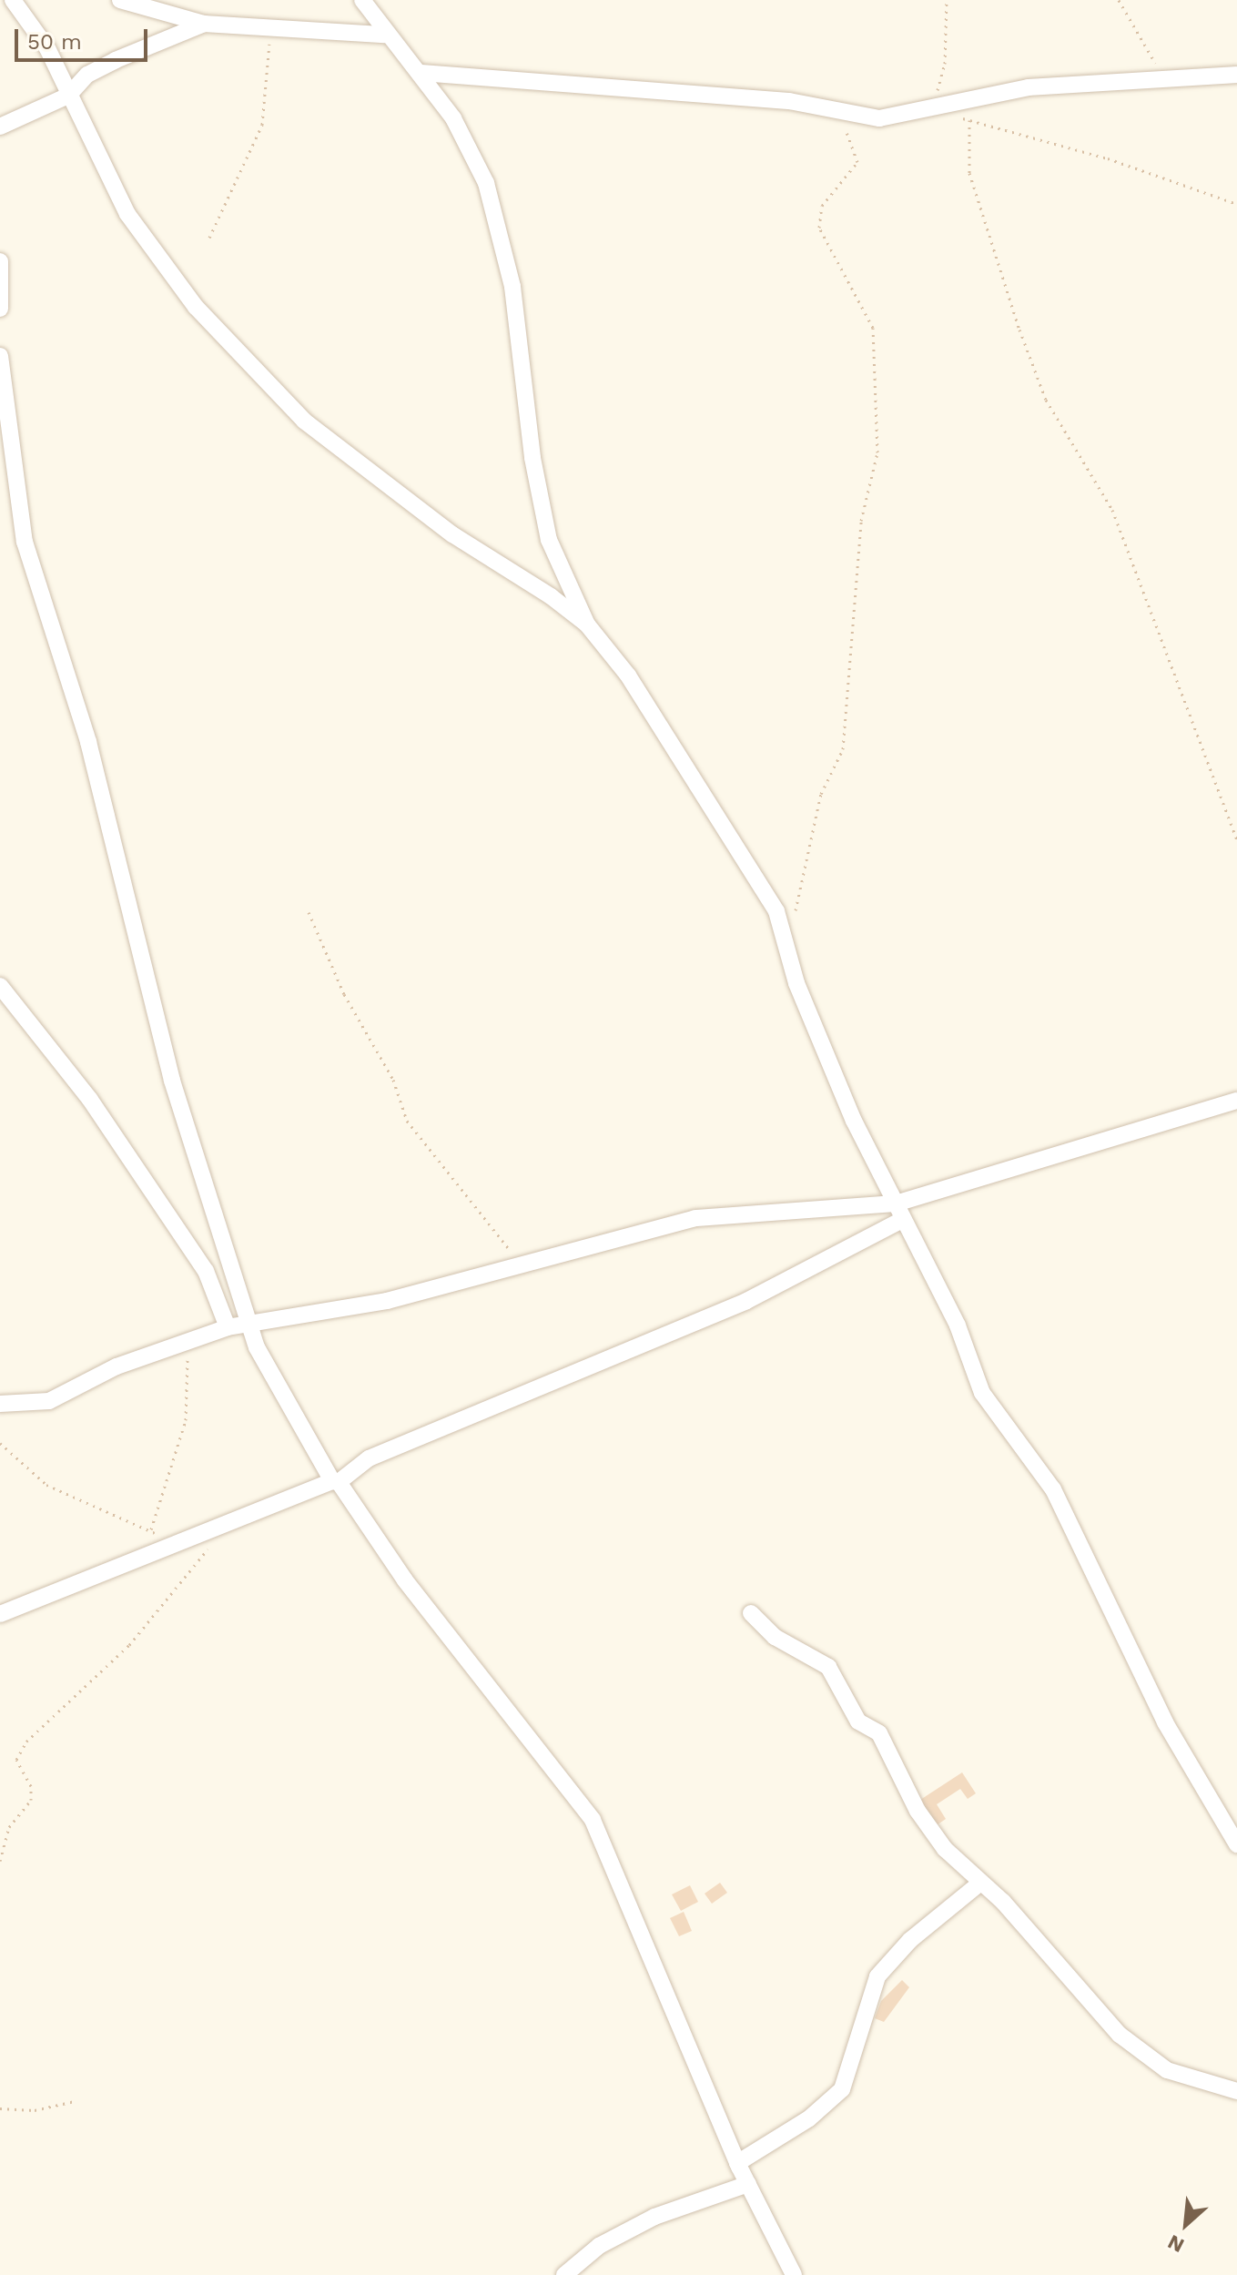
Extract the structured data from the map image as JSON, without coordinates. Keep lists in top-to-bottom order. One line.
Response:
{"scale_bar":"50 m","north":"bottom left"}
